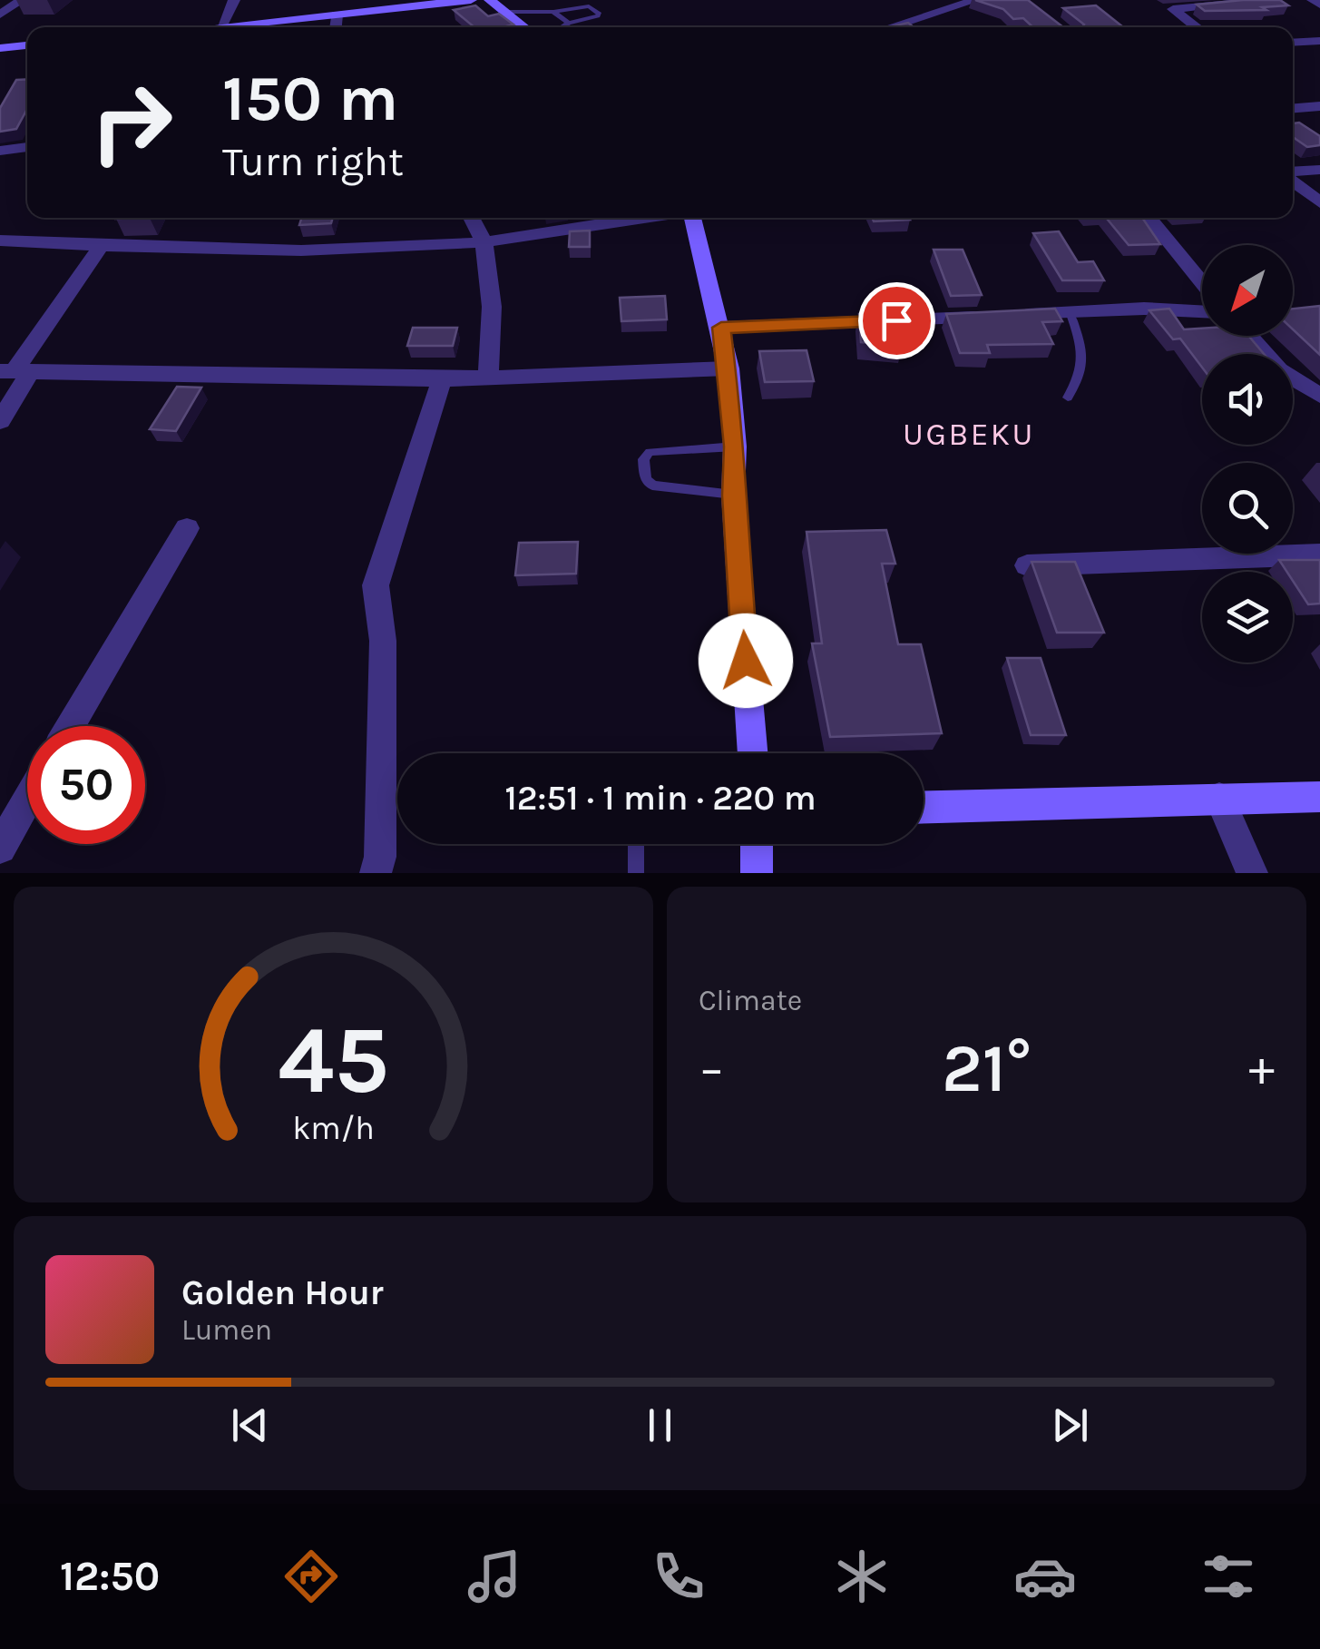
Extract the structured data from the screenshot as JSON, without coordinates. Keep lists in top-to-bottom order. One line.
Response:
{"districts":["UGBEKU"],"north":"bottom left","page":{"turn":["150 m","Turn right"],"limit":"50","trip":"12:51 · 1 min · 220 m","tile":"Climate","heat":["−","21°","+"],"song":["Golden Hour","Lumen"],"tabs":"12:50","gauge":["45","km/h"]}}
